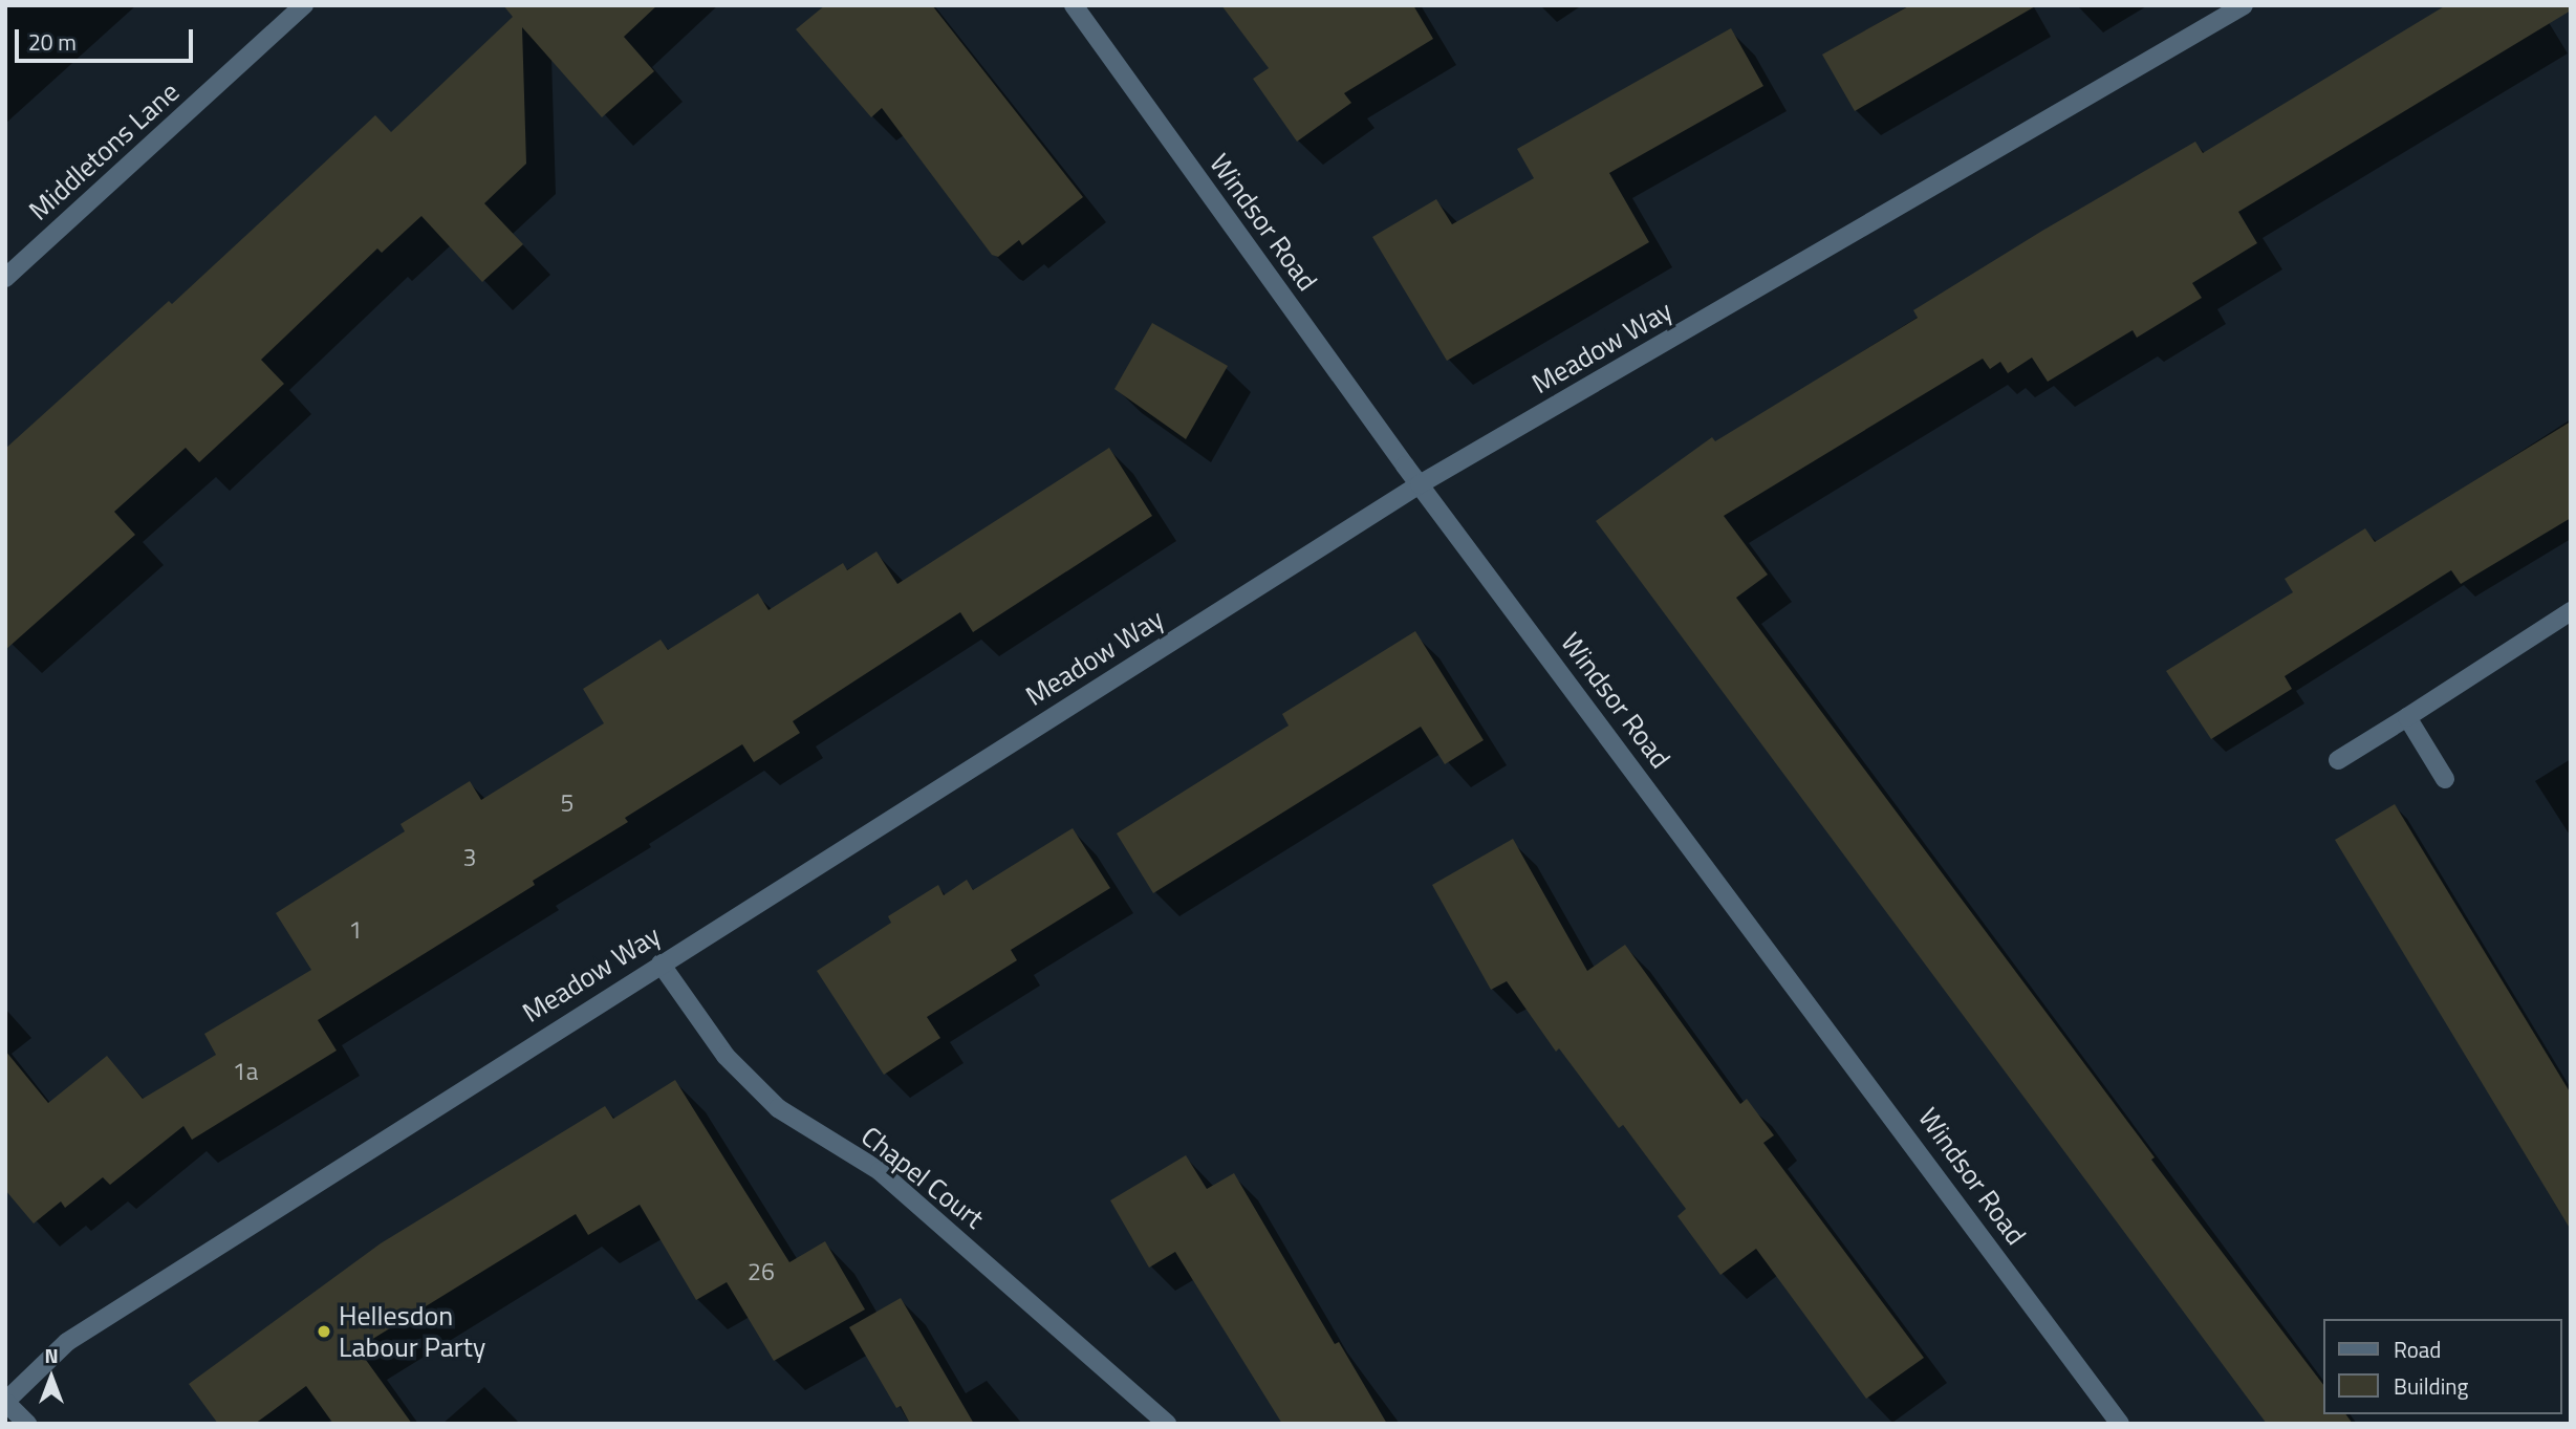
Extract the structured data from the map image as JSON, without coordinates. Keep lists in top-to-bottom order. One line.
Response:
{"streets":{"street":["Middletons Lane","Windsor Road","Meadow Way","Chapel Court"]},"crossings":[["Windsor Road","Meadow Way"],["Meadow Way","Chapel Court"]],"places":["Hellesdon Labour Party"],"house_numbers":["5","3","1","1a","26"],"legend":["Road","Building"],"scale_bar":"20 m","north":"top"}
